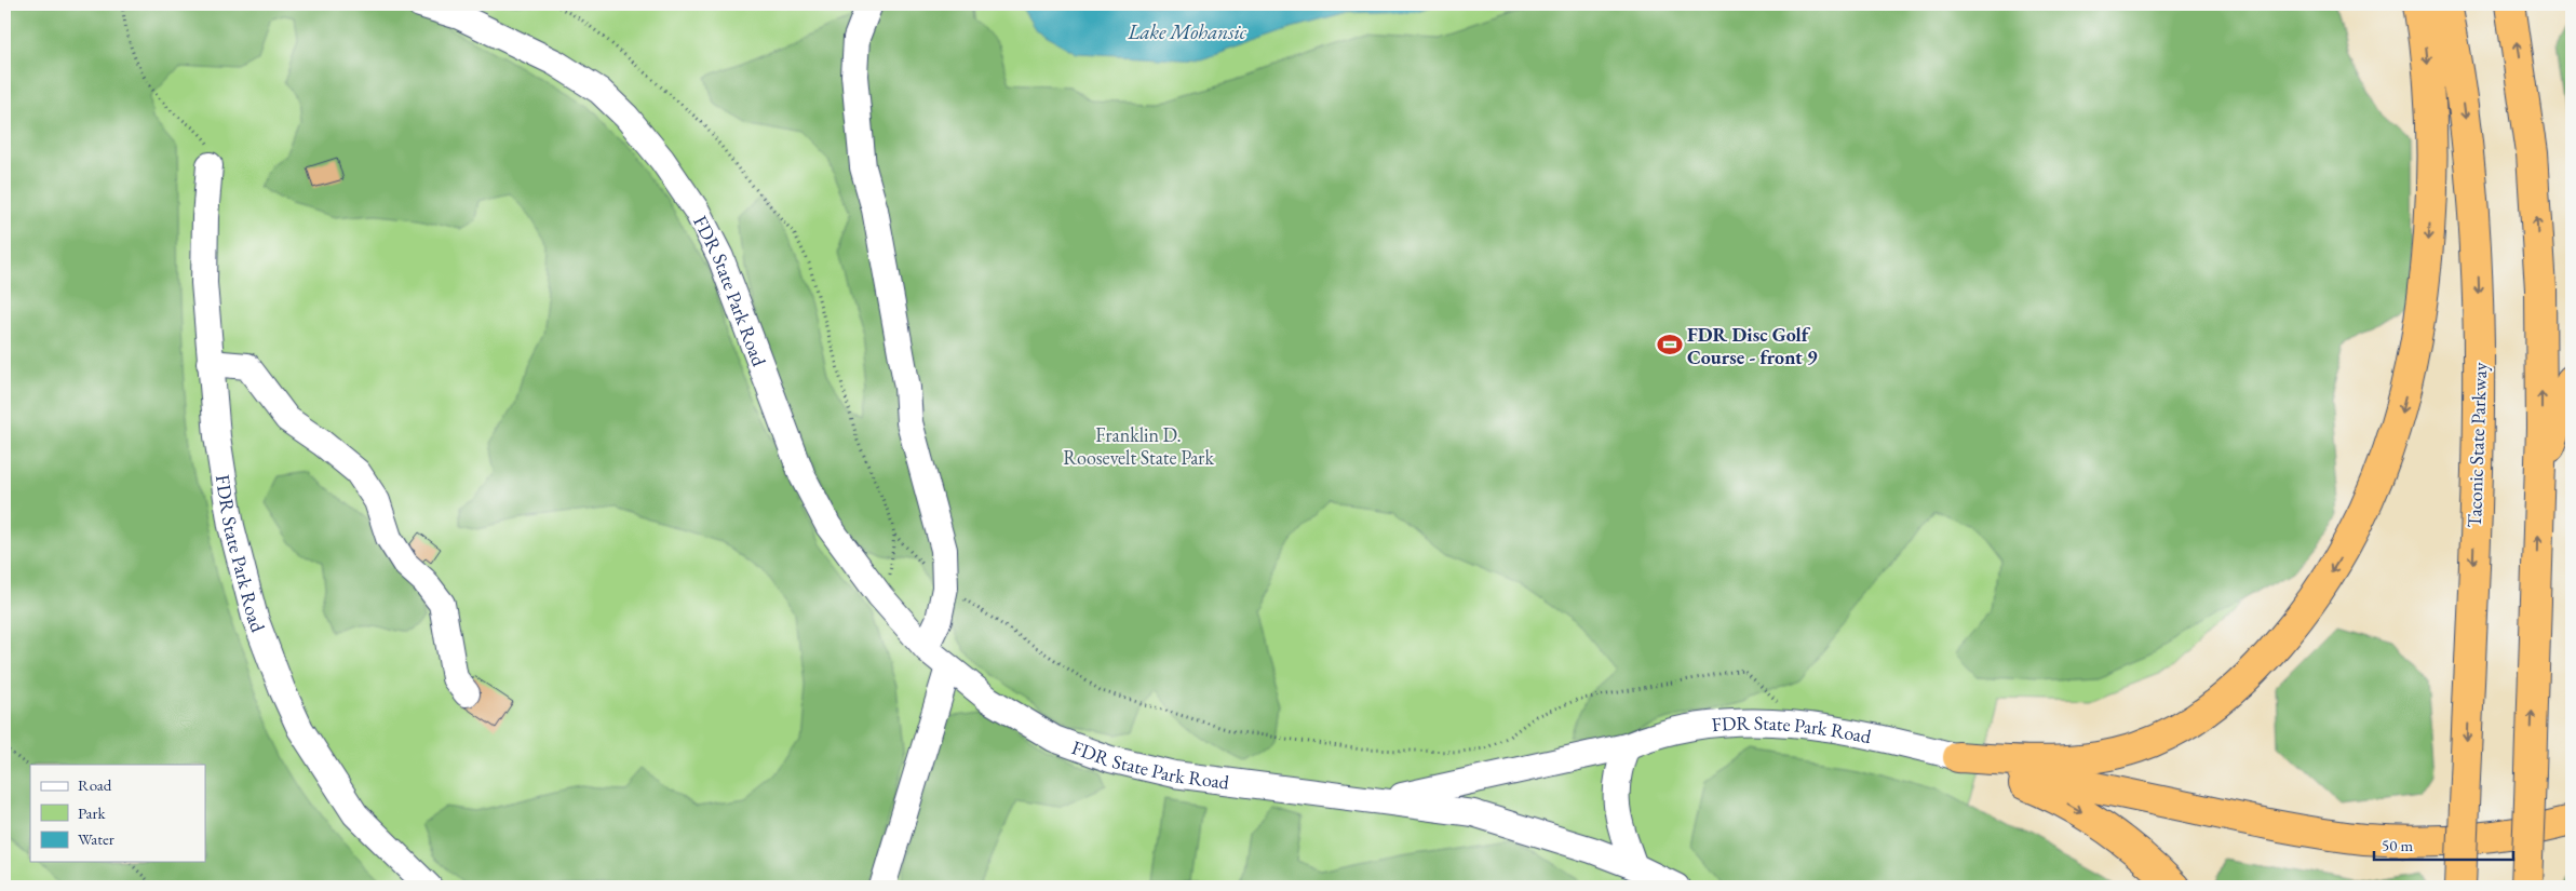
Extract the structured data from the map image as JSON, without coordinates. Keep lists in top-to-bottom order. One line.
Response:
{"streets":{"highway":["Taconic State Parkway"],"lane":["FDR State Park Road"]},"water":["Lake Mohansic"],"parks":["Franklin D. Roosevelt State Park"],"places":{"sports":["FDR Disc Golf Course - front 9"]},"legend":["Road","Park","Water"],"scale_bar":"50 m"}
